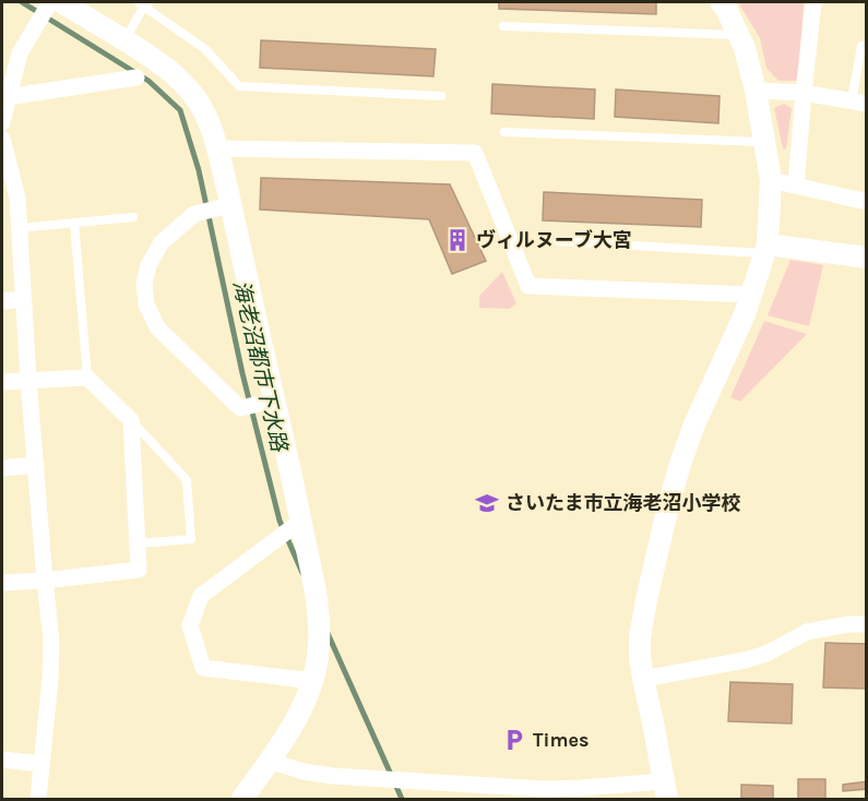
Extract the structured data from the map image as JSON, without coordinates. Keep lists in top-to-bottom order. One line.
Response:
{"water":["海老沼都市下水路"],"places":{"building":["ヴィルヌーブ大宮"],"school or university":["さいたま市立海老沼小学校"],"parking":["Times"]}}
